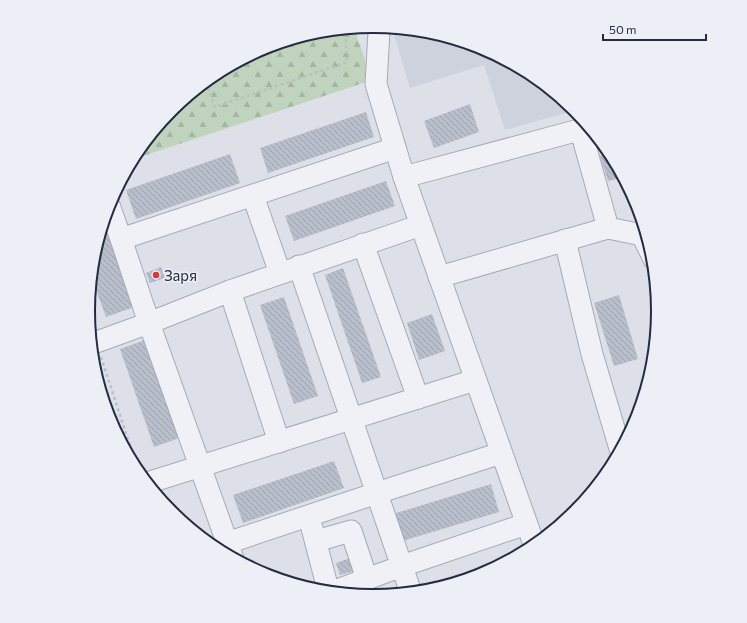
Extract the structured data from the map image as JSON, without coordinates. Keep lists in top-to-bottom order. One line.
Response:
{"places":["Заря"],"scale_bar":"50 m"}
